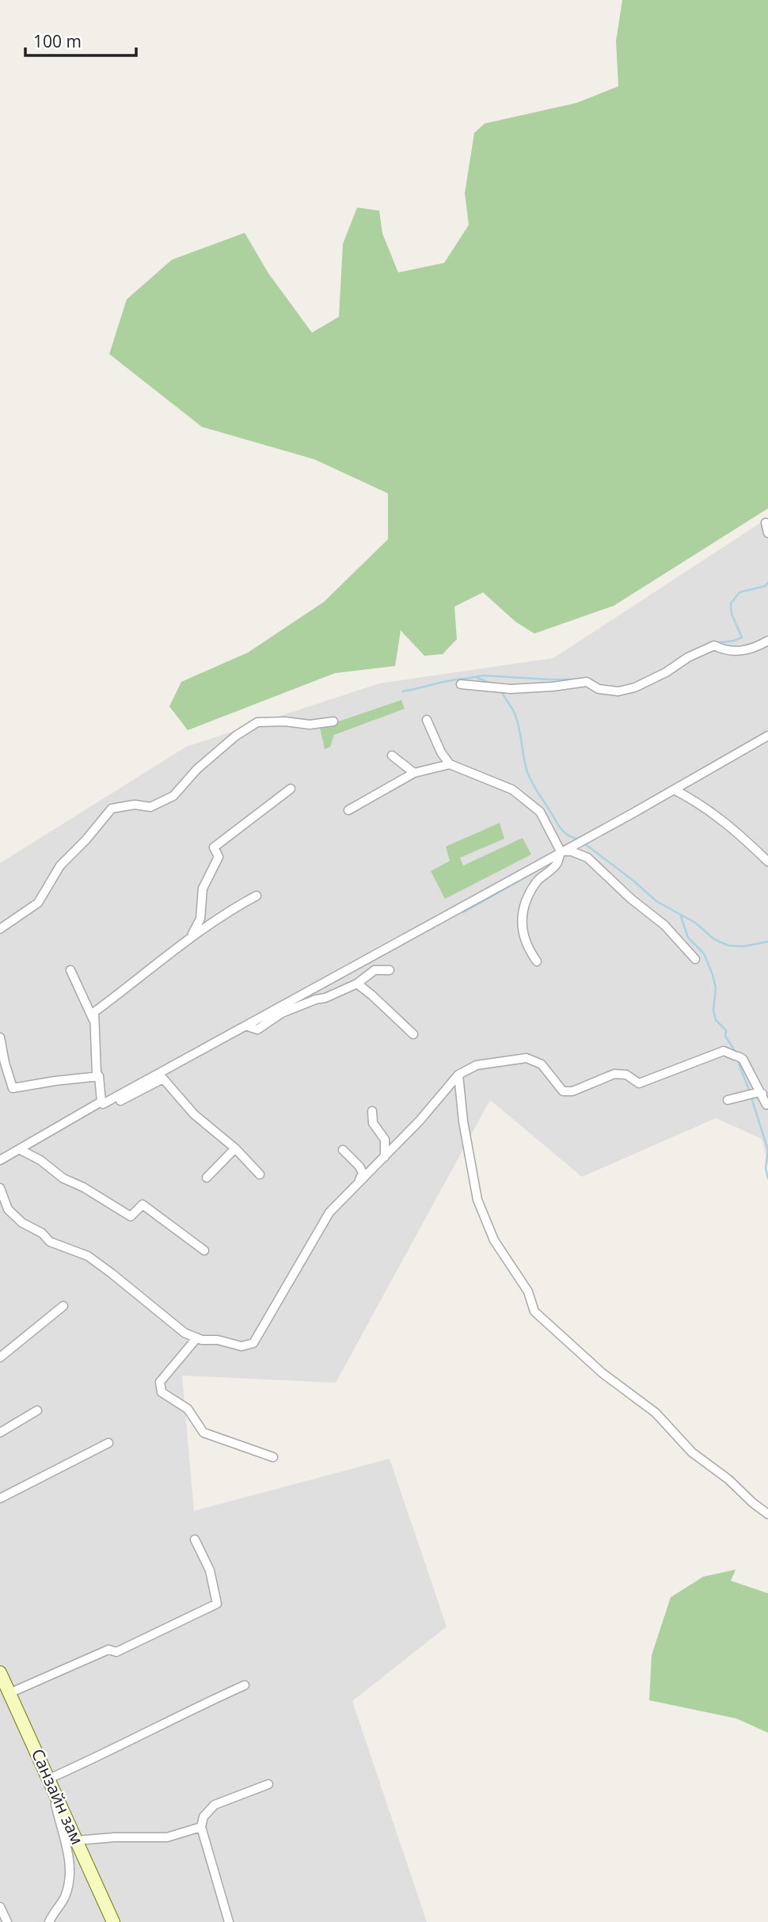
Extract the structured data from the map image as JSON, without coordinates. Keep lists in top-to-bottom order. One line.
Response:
{"streets":{"main road":["Санзайн зам"]},"scale_bar":"100 m"}
